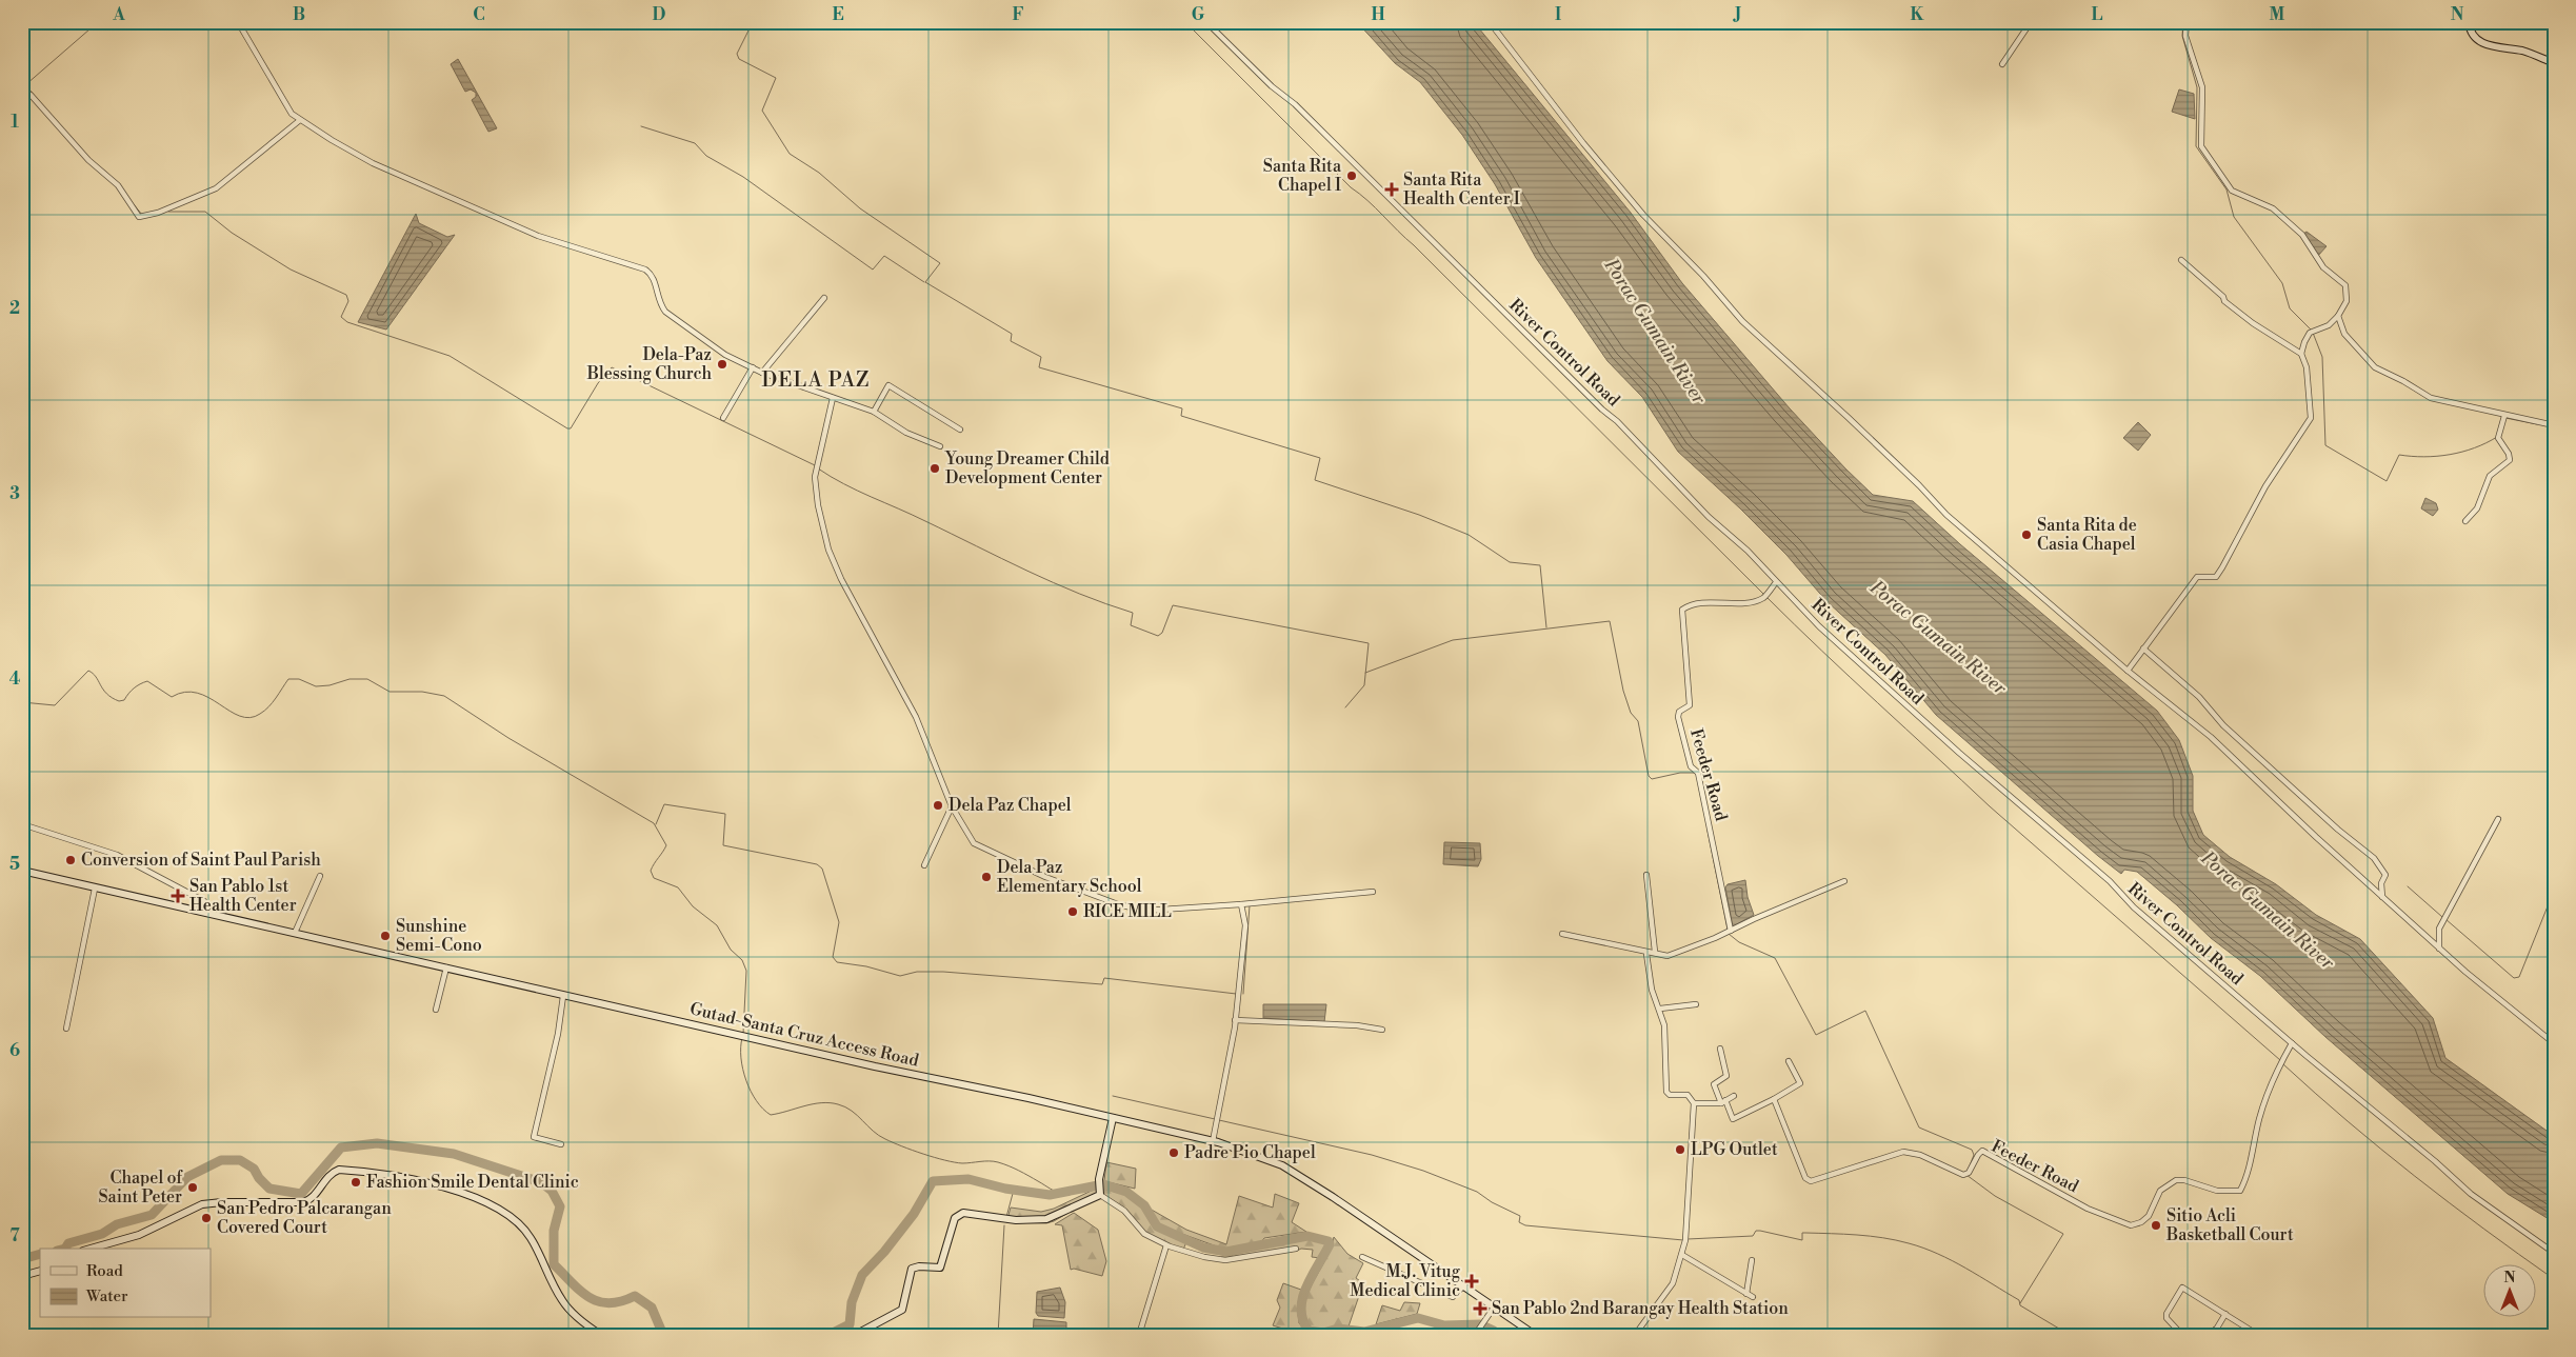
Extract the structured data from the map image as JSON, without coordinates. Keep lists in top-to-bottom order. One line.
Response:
{"streets":{"main road":["Gutad-Santa Cruz Access Road"],"street":["River Control Road","Feeder Road"]},"crossings":[["River Control Road","Feeder Road"]],"districts":["DELA PAZ"],"water":["Porac Gumain River"],"places":{"other":["Santa Rita Chapel I","Dela-Paz Blessing Church","Young Dreamer Child Development Center","Santa Rita de Casia Chapel","Dela Paz Chapel","Conversion of Saint Paul Parish","Dela Paz Elementary School","RICE MILL","Sunshine Semi-Cono","LPG Outlet","Padre Pio Chapel","Fashion Smile Dental Clinic","Chapel of Saint Peter","San Pedro Palcarangan Covered Court","Sitio Acli Basketball Court"],"health":["Santa Rita Health Center I","San Pablo 1st Health Center","M.J. Vitug Medical Clinic","San Pablo 2nd Barangay Health Station"]},"legend":["Road","Water"],"north":"top","grid":{"columns":["A","B","C","D","E","F","G","H","I","J","K","L","M","N"],"rows":["1","2","3","4","5","6","7"]}}
